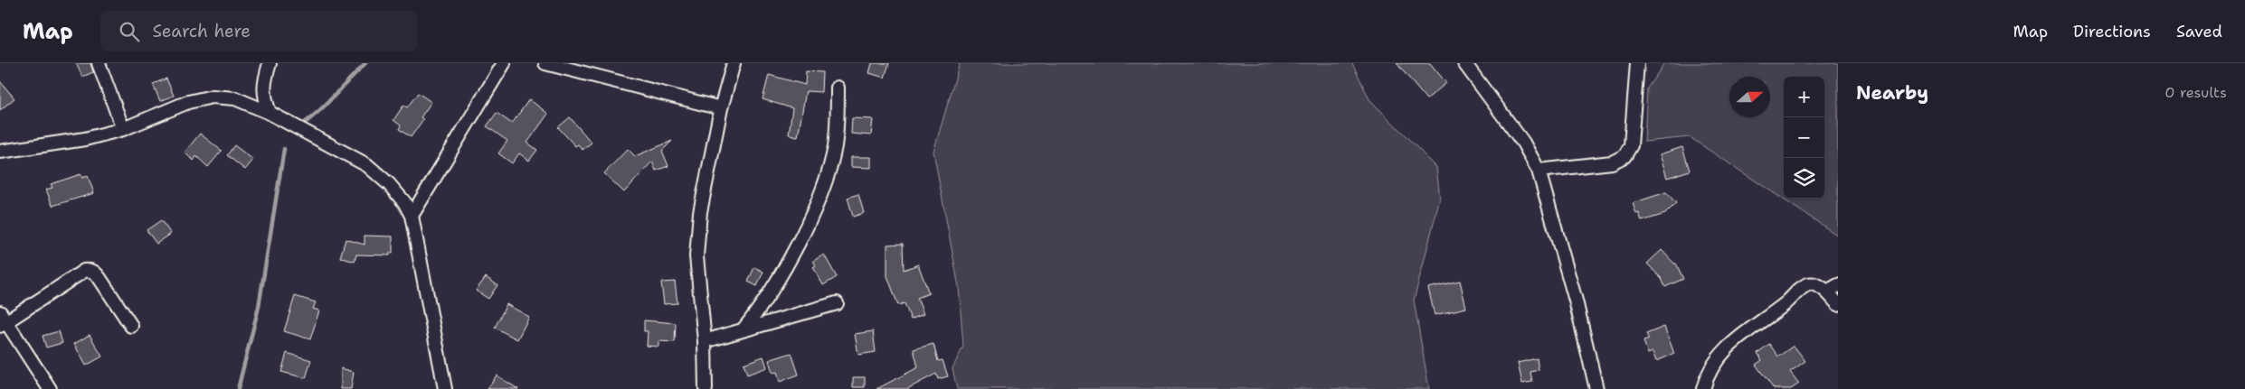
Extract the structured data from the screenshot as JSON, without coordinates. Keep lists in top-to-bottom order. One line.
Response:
{"north":"right","page":{"header":"Map","search":"Search here","nav":["Map","Directions","Saved"],"heading":["Nearby","0 results"],"map_buttons":["+","−"]}}
